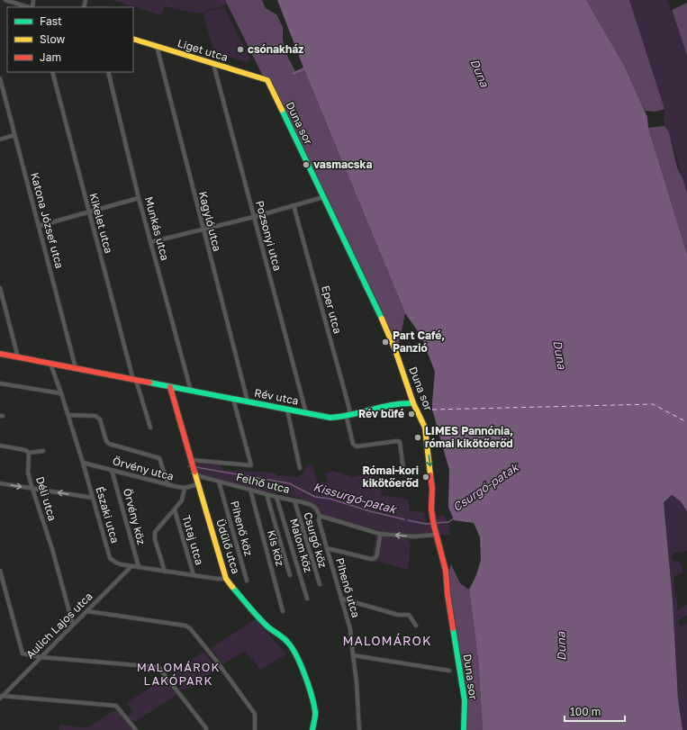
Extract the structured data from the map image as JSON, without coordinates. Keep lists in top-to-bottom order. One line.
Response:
{"streets":{"street":["Liget utca","Duna sor","Katona József utca","Kagyló utca","Kikelet utca","Munkás utca","Pozsonyi utca","Eper utca","Rév utca","Örvény utca","Felhő utca","Déli utca","Északi utca","Örvény köz","Pihenő köz","Tutaj utca","Csurgó köz","Malom köz","Üdülő utca","Kis köz","Pihenő utca","Aulich Lajos utca"]},"crossings":[["Liget utca","Duna sor"],["Liget utca","Kagyló utca"],["Liget utca","Pozsonyi utca"],["Duna sor","Rév utca"],["Katona József utca","Rév utca"],["Kagyló utca","Rév utca"],["Kikelet utca","Rév utca"],["Munkás utca","Rév utca"],["Pozsonyi utca","Rév utca"],["Eper utca","Rév utca"],["Rév utca","Északi utca"],["Rév utca","Üdülő utca"],["Örvény utca","Északi utca"],["Örvény utca","Örvény köz"],["Örvény utca","Üdülő utca"],["Felhő utca","Pihenő köz"],["Felhő utca","Csurgó köz"],["Felhő utca","Malom köz"],["Felhő utca","Üdülő utca"],["Felhő utca","Kis köz"],["Felhő utca","Pihenő utca"],["Déli utca","Aulich Lajos utca"],["Északi utca","Örvény köz"],["Északi utca","Tutaj utca"],["Északi utca","Üdülő utca"],["Északi utca","Aulich Lajos utca"]],"districts":["MALOMÁROK","MALOMÁROK LAKÓPARK"],"water":["Duna","Csurgó-patak","Kissurgó-patak"],"places":["csónakház","vasmacska","Part Café, Panzió","Rév büfé","LIMES Pannónia, római kikötőerőd","Római-kori kikötőerőd"],"legend":["Fast","Slow","Jam"],"scale_bar":"100 m"}
